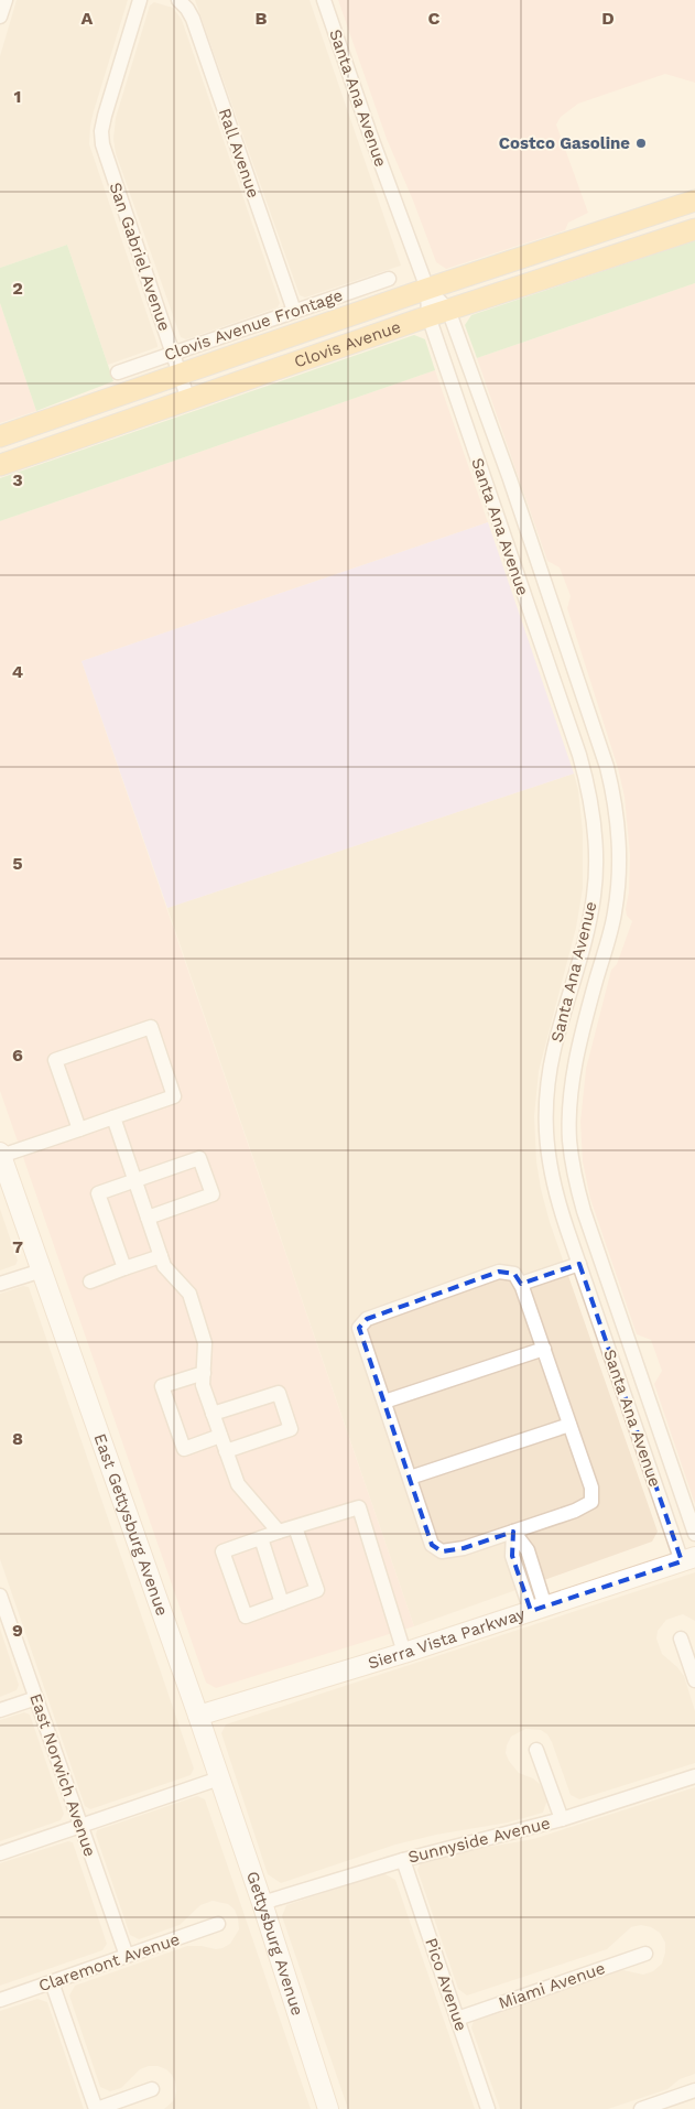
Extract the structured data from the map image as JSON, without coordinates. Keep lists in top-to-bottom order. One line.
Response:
{"streets":{"main road":["Clovis Avenue"],"street":["Santa Ana Avenue","Rall Avenue","San Gabriel Avenue","Clovis Avenue Frontage","East Gettysburg Avenue","Sierra Vista Parkway","East Norwich Avenue","Sunnyside Avenue","Gettysburg Avenue","Claremont Avenue","Pico Avenue","Miami Avenue"]},"crossings":[["Santa Ana Avenue","Clovis Avenue"],["Santa Ana Avenue","Sierra Vista Parkway"],["Rall Avenue","Clovis Avenue Frontage"],["San Gabriel Avenue","Clovis Avenue Frontage"],["San Gabriel Avenue","Clovis Avenue"],["East Gettysburg Avenue","Sierra Vista Parkway"],["East Gettysburg Avenue","Gettysburg Avenue"],["East Norwich Avenue","Claremont Avenue"],["Sunnyside Avenue","Gettysburg Avenue"],["Sunnyside Avenue","Pico Avenue"],["Pico Avenue","Miami Avenue"]],"places":["Costco Gasoline"],"grid":{"columns":["A","B","C","D"],"rows":["1","2","3","4","5","6","7","8","9"]}}
